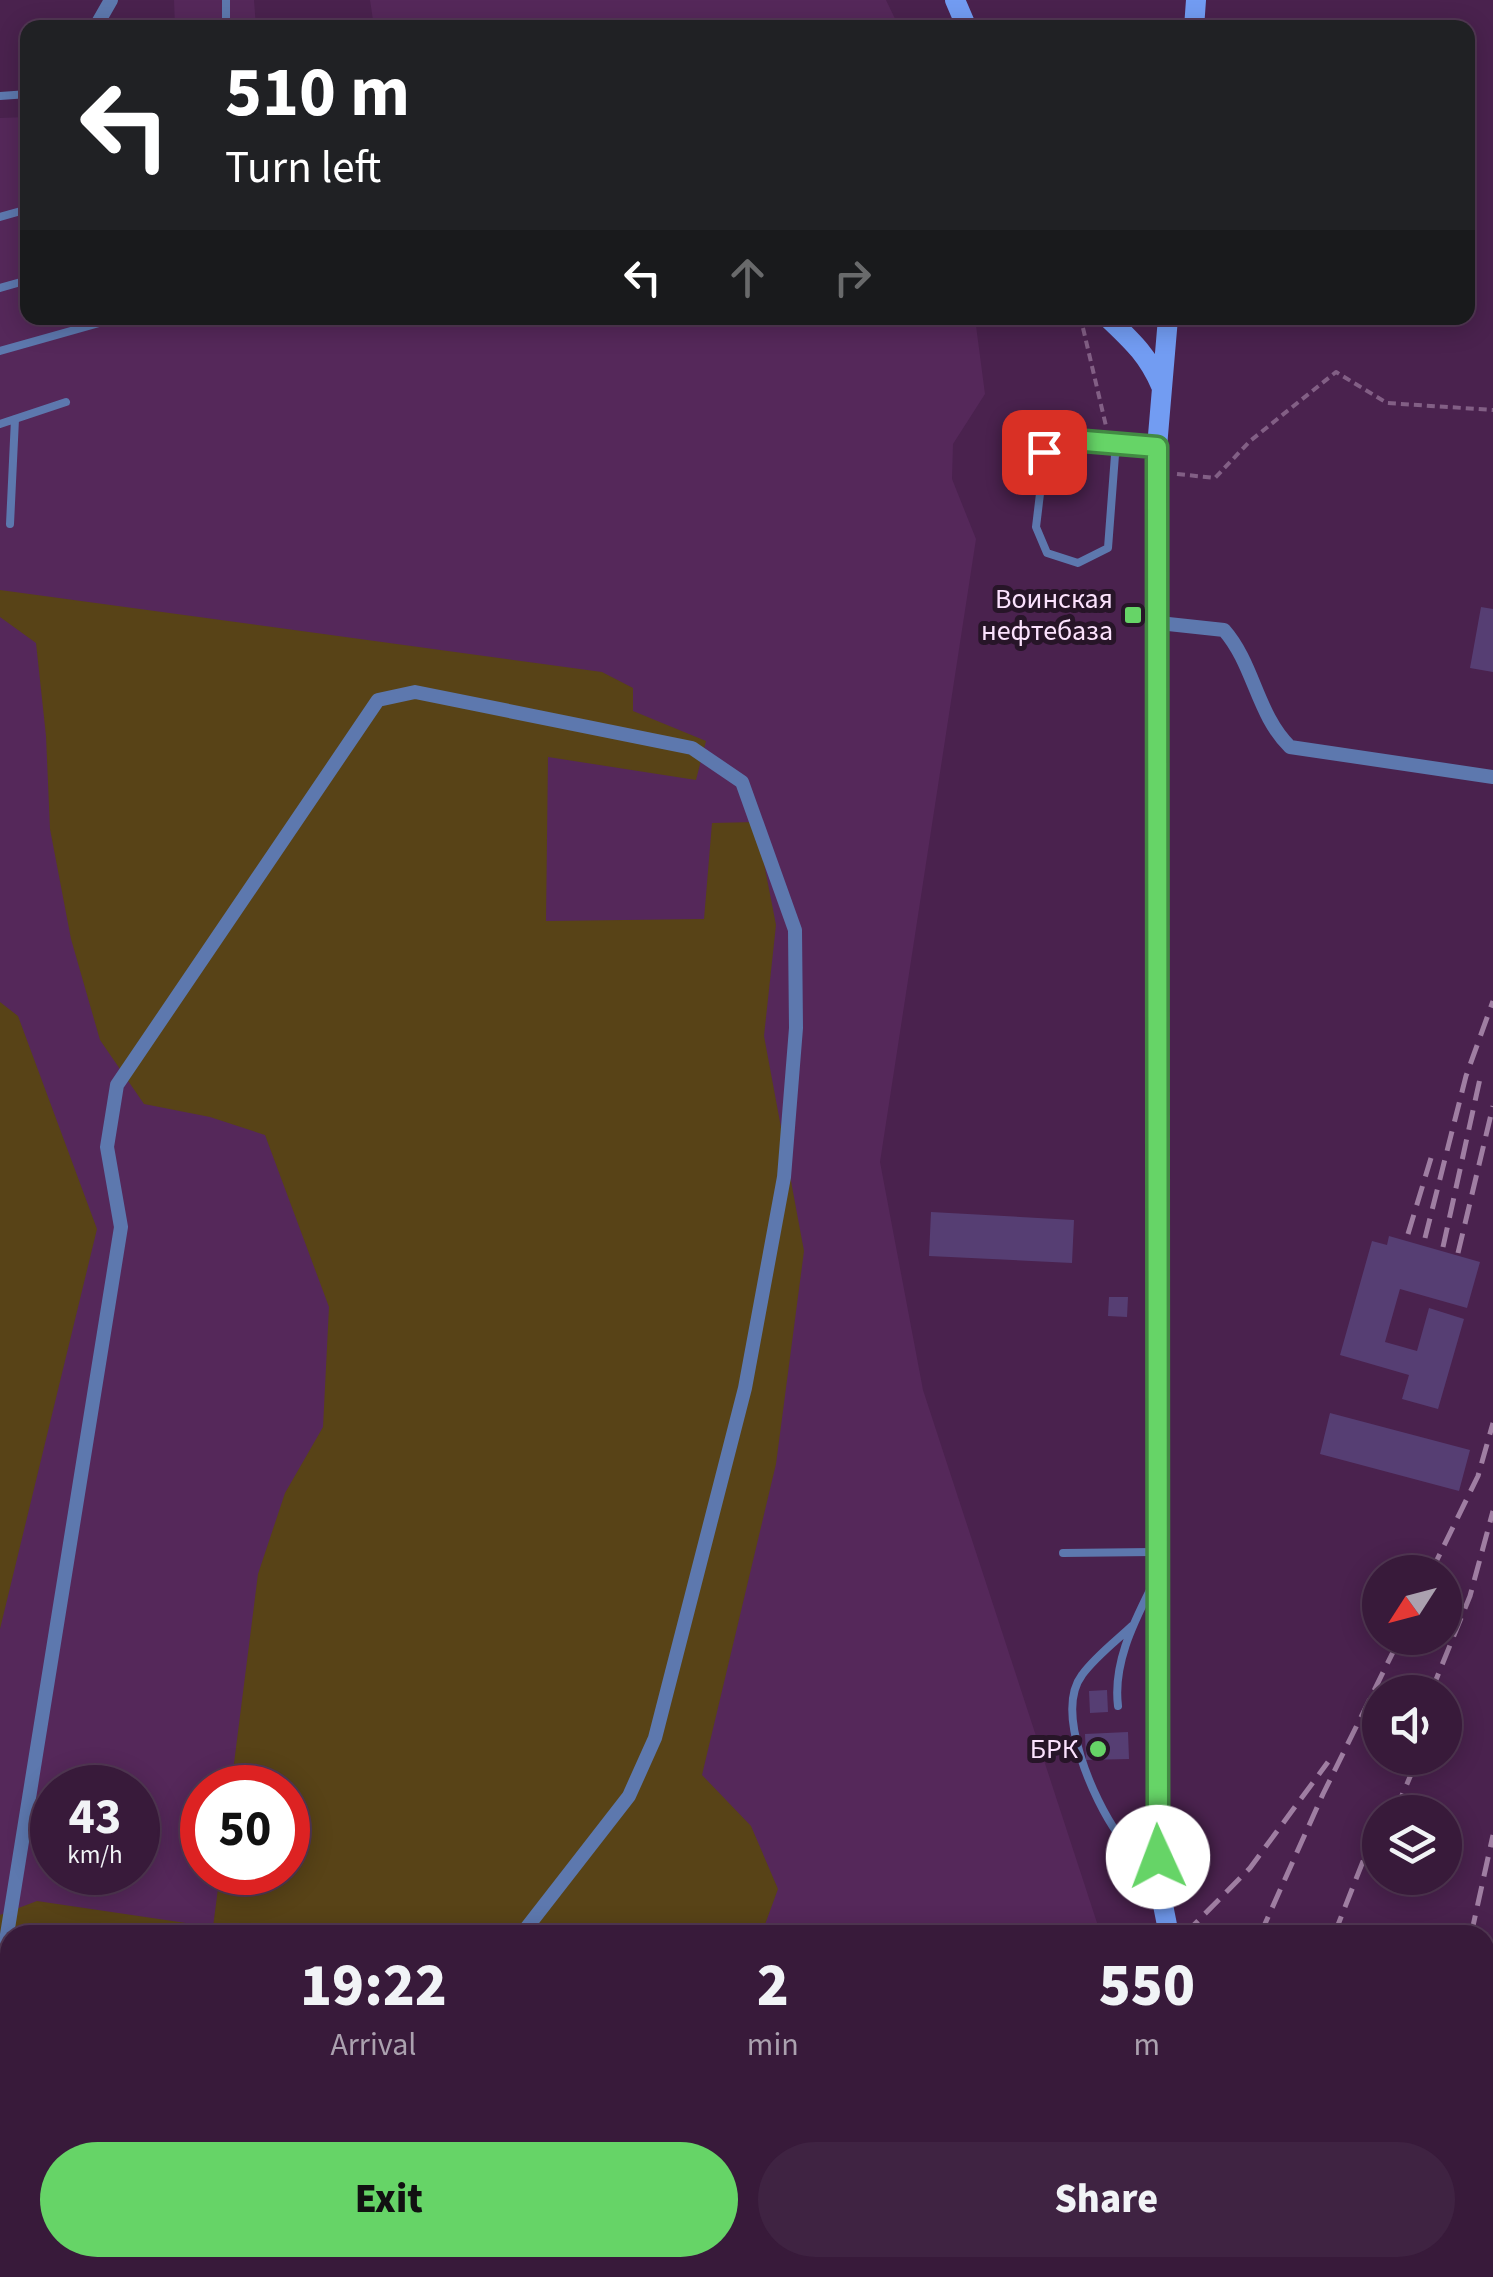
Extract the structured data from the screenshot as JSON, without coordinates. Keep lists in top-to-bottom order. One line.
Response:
{"places":{"transit":["Воинская нефтебаза"],"other":["БРК"]},"north":"bottom left","page":{"turn":["510 m","Turn left"],"speed":"43 km/h","limit":"50","eta":["19:22","Arrival","2","min","550","m"],"buttons":["Exit","Share"]}}
